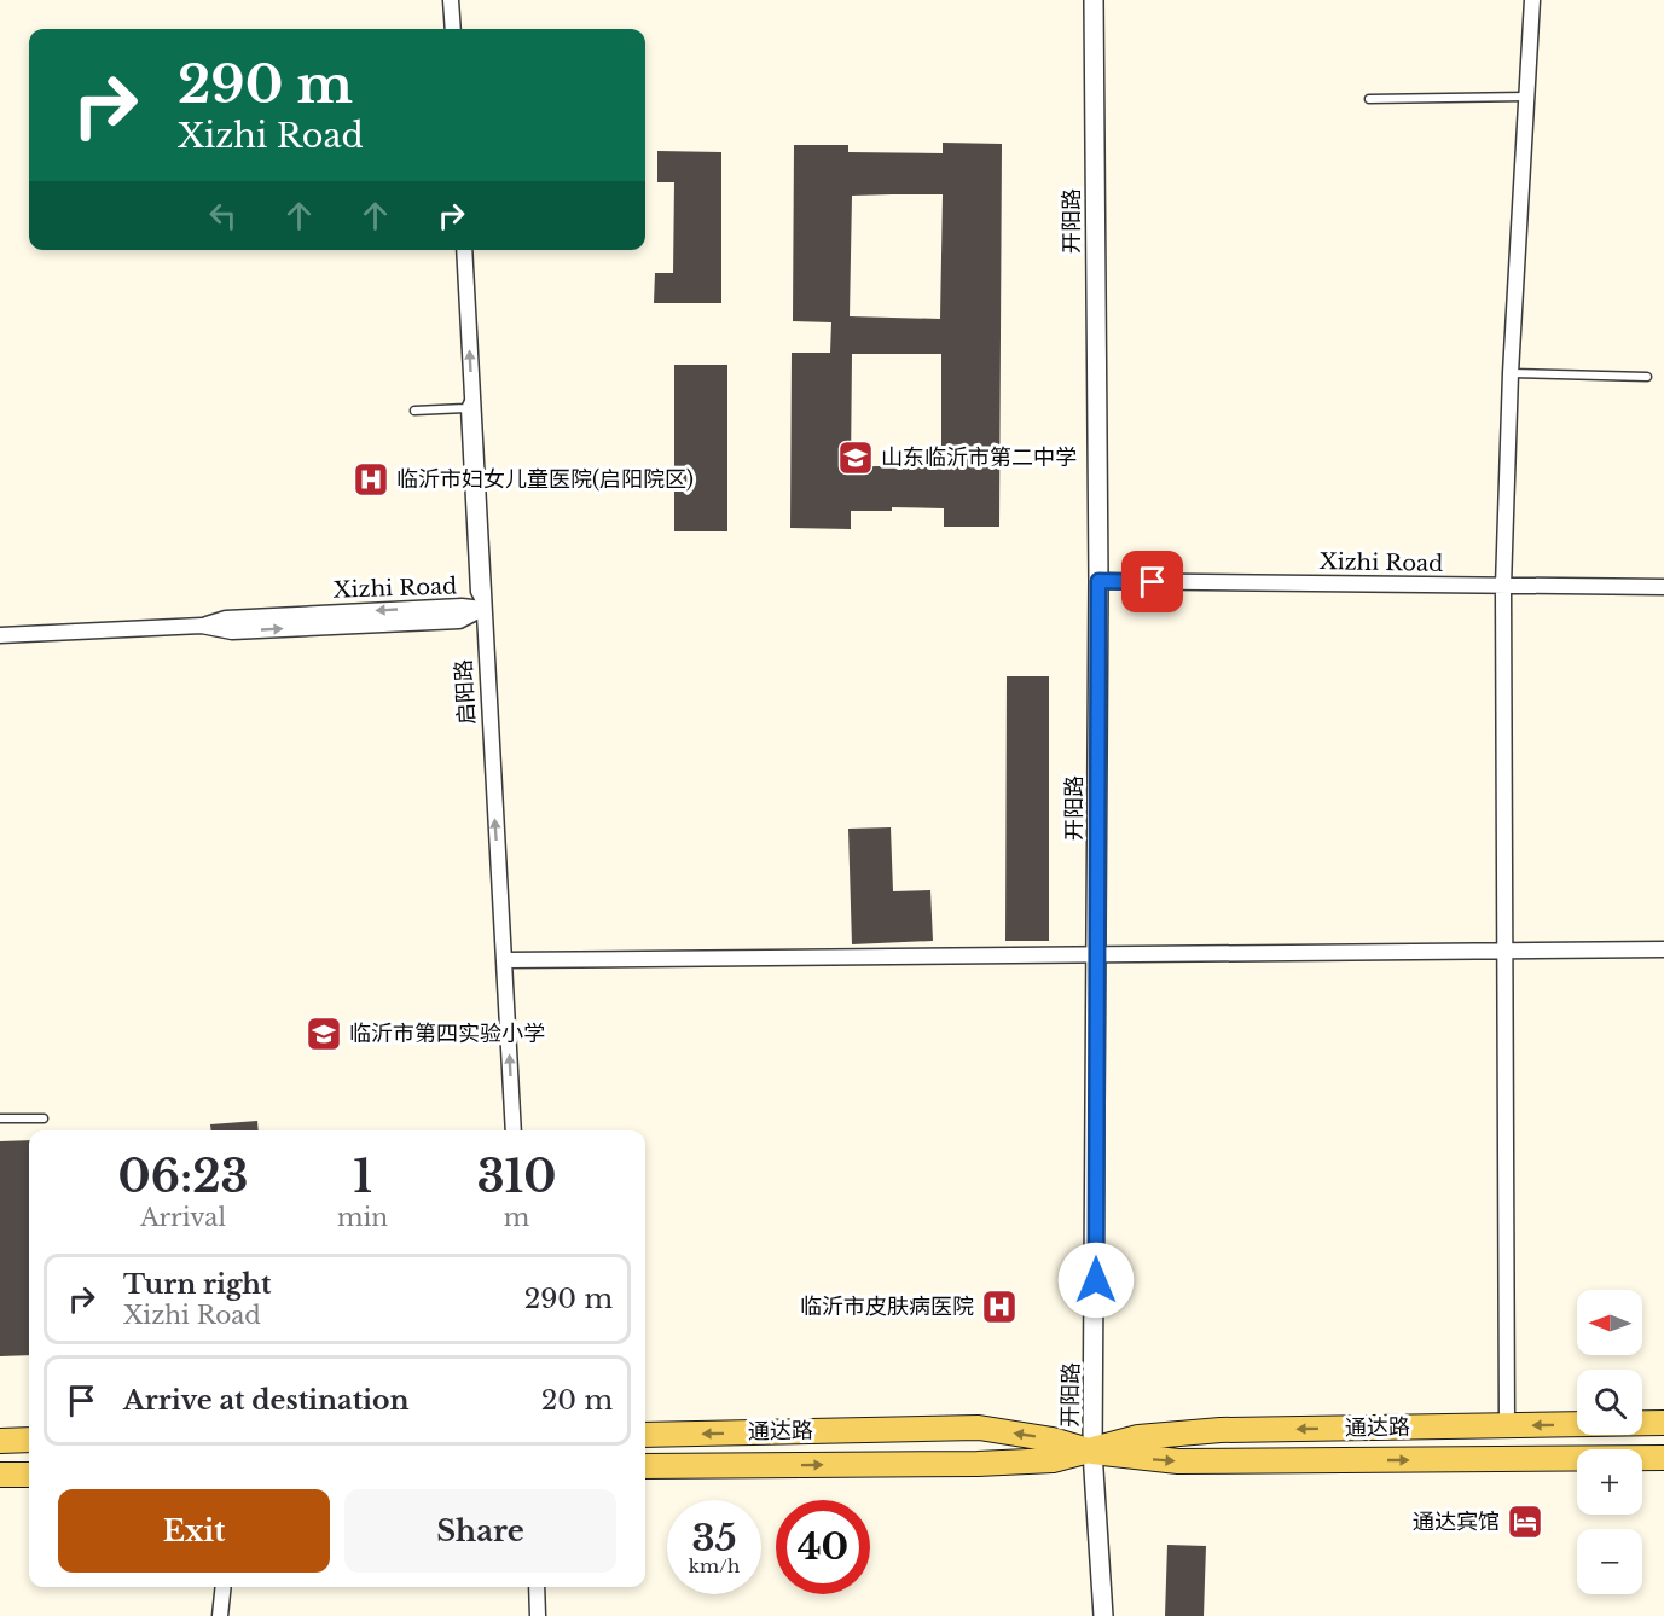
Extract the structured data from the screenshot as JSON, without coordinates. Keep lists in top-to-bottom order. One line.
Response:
{"streets":{"main road":["通达路"],"street":["开阳路","Xizhi Road","启阳路"]},"crossings":[["开阳路","Xizhi Road"],["开阳路","通达路"],["Xizhi Road","启阳路"]],"one_way":["启阳路"],"places":{"school or university":["山东临沂市第二中学","临沂市第四实验小学"],"hospital":["临沂市妇女儿童医院(启阳院区)","临沂市皮肤病医院"],"hotel":["通达宾馆"]},"north":"left","page":{"turn":["290 m","Xizhi Road"],"eta":["06:23","Arrival","1","min","310","m"],"list":[{"name":"Turn right","note":"Xizhi Road","value":"290 m"},{"name":"Arrive at destination","value":"20 m"}],"map_buttons":["+","−"],"buttons":["Exit","Share"],"speed":"35 km/h","limit":"40"}}
